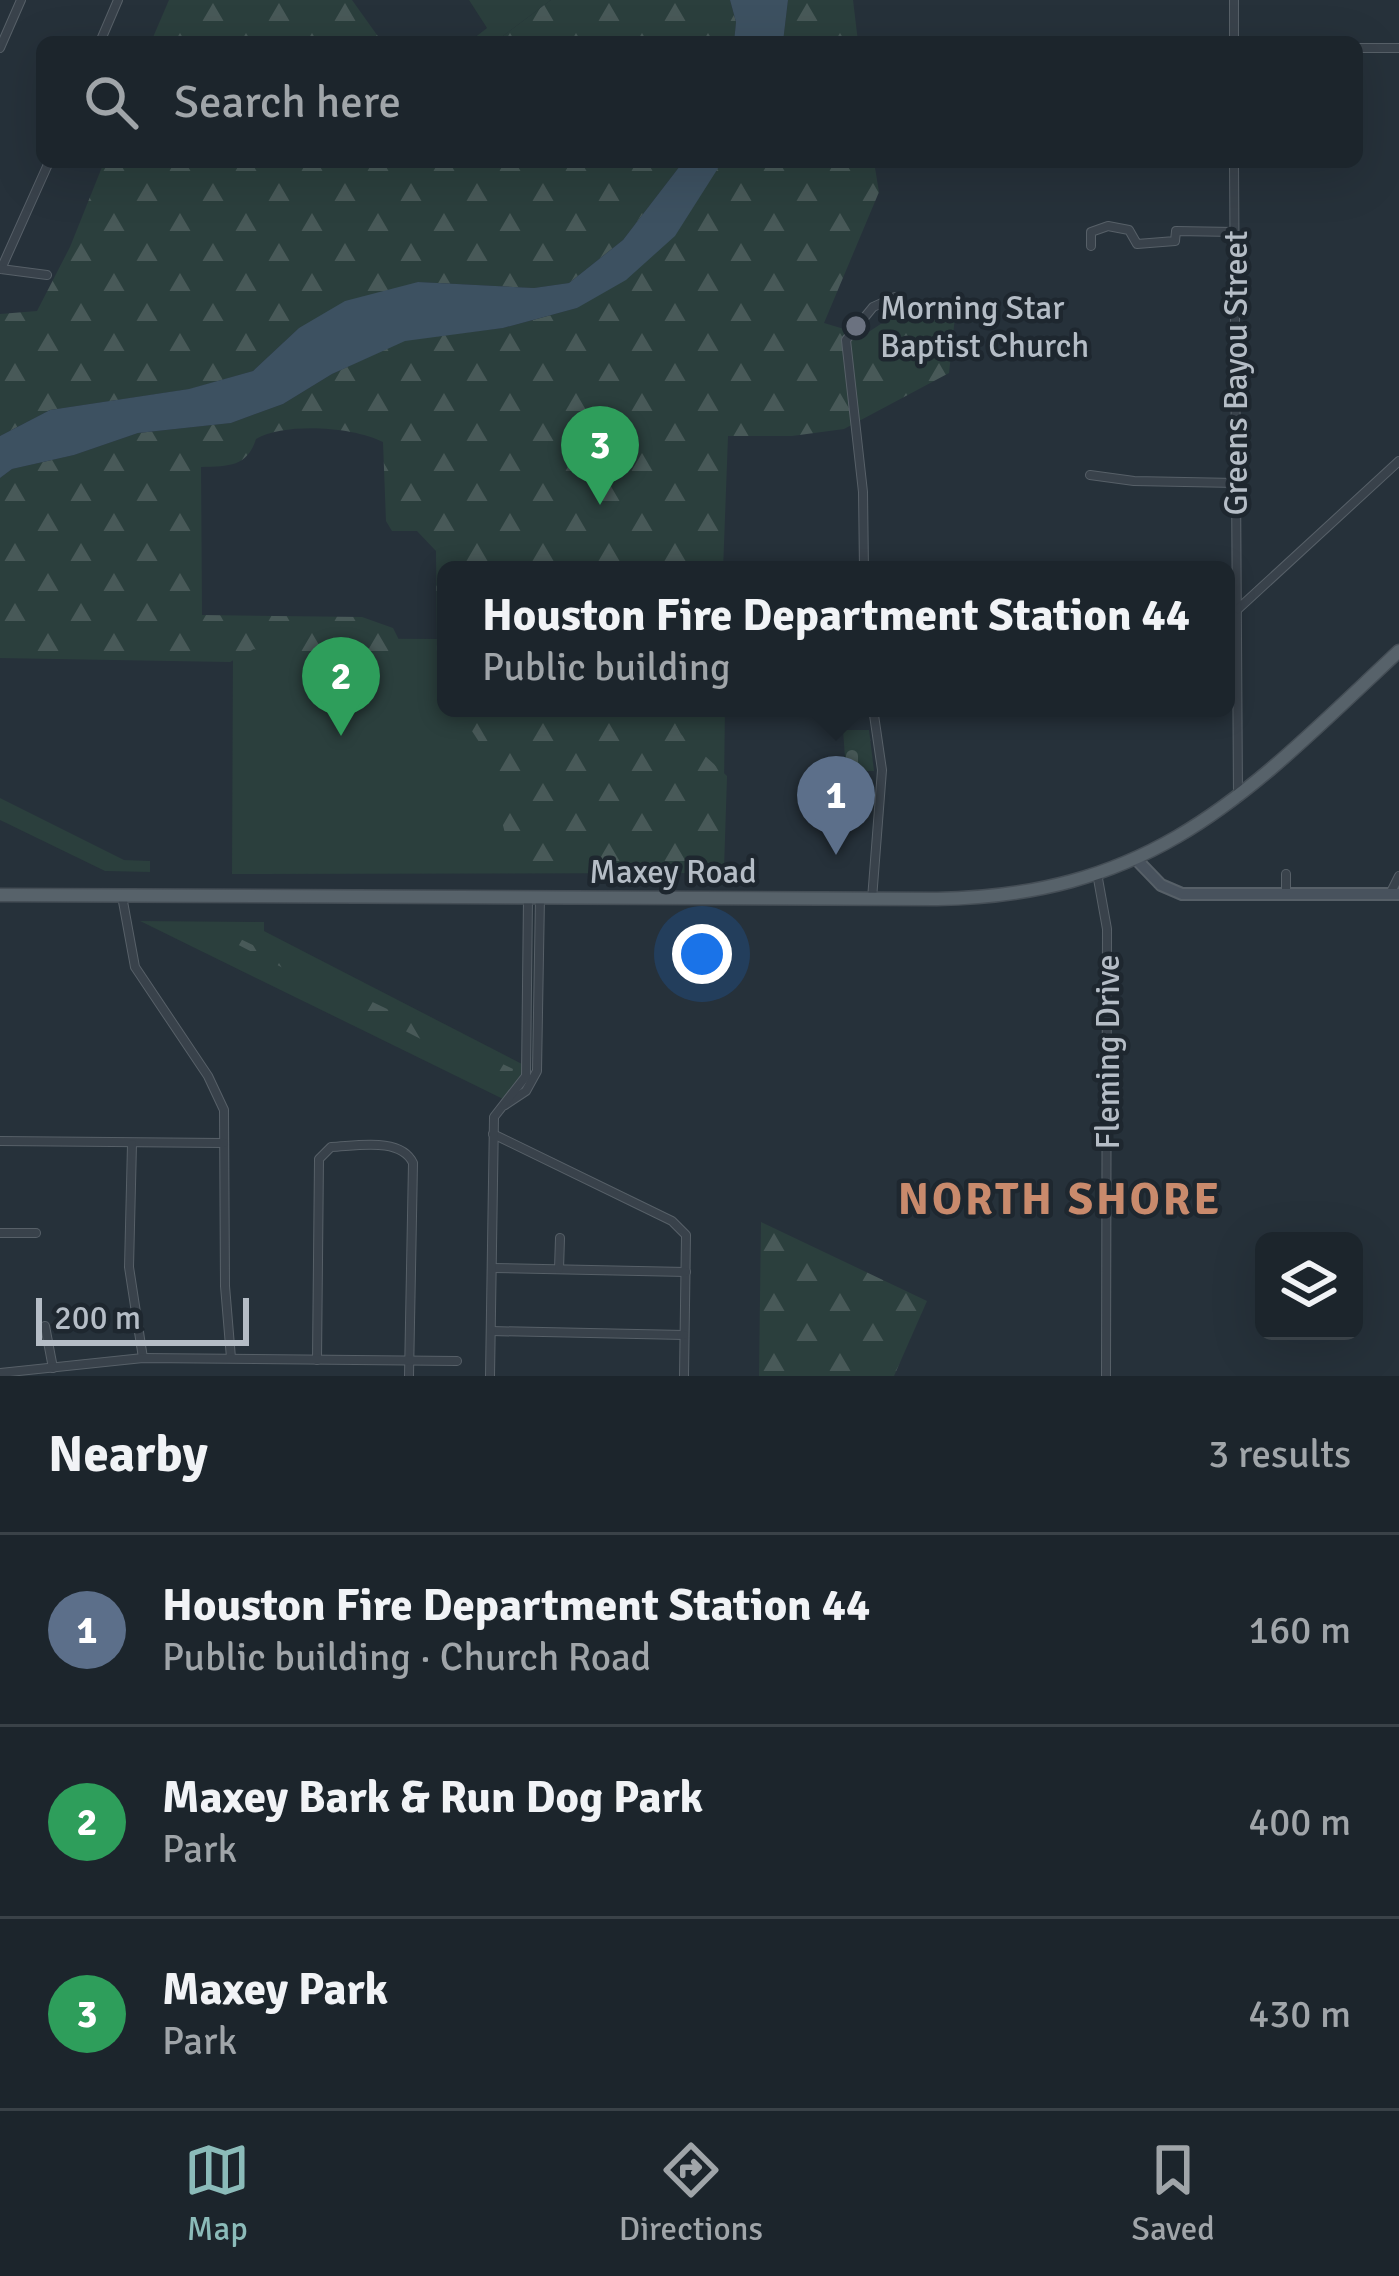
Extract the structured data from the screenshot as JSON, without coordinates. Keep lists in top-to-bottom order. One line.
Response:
{"streets":{"main road":["Maxey Road"],"street":["Greens Bayou Street","Fleming Drive"]},"crossings":[["Greens Bayou Street","Maxey Road"],["Maxey Road","Fleming Drive"]],"districts":["NORTH SHORE"],"places":["Morning Star Baptist Church"],"scale_bar":"200 m","page":{"search":"Search here","pins":["3","2","1"],"popup":["Houston Fire Department Station 44","Public building"],"scale":"200 m","heading":["Nearby","3 results"],"list":[{"mark":"1","name":"Houston Fire Department Station 44","note":"Public building · Church Road","value":"160 m"},{"mark":"2","name":"Maxey Bark & Run Dog Park","note":"Park","value":"400 m"},{"mark":"3","name":"Maxey Park","note":"Park","value":"430 m"}],"nav":["Map","Directions","Saved"]}}
